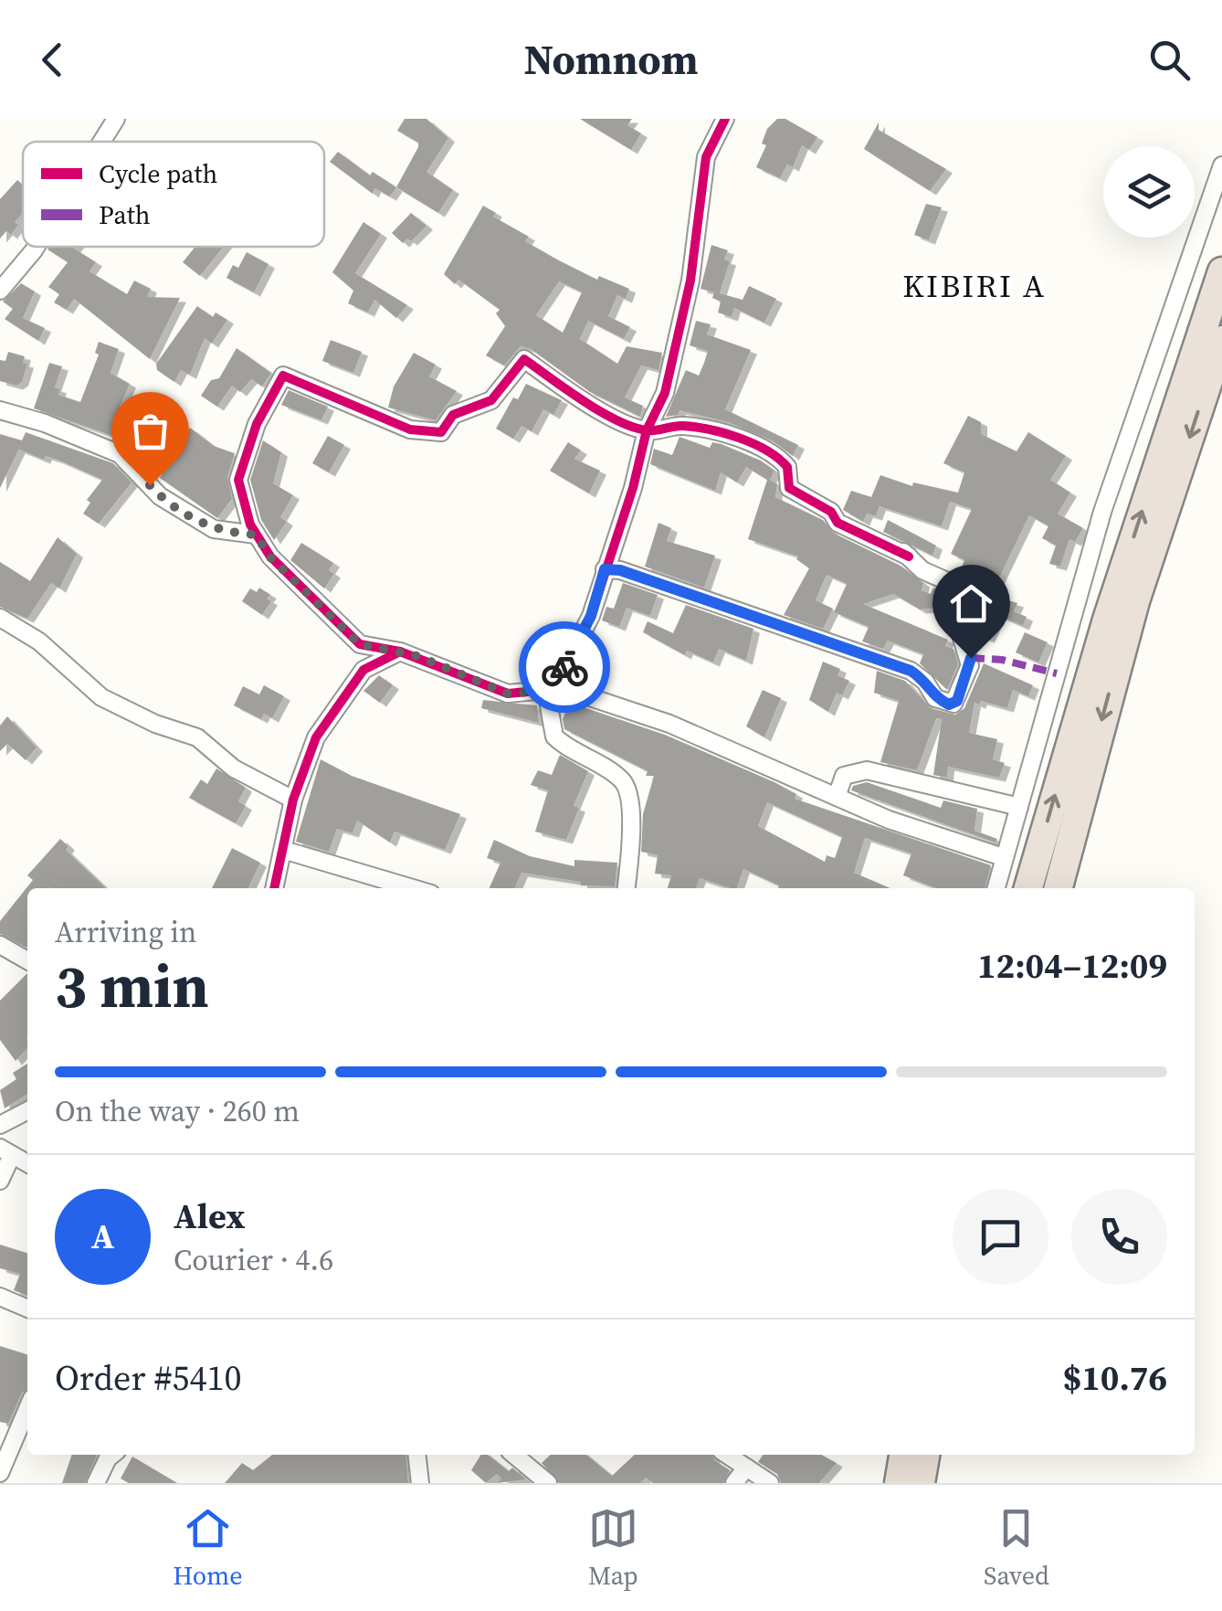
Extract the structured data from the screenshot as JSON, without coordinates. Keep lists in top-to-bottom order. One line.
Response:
{"districts":["KIBIRI A"],"legend":["Cycle path","Path"],"page":{"header":"Nomnom","heading":["3 min","Arriving in","12:04–12:09"],"panel":["Alex","Courier · 4.6","Order #5410","$10.76"],"bar":"On the way · 260 m","round":"A","tabs":["Home","Map","Saved"]}}
